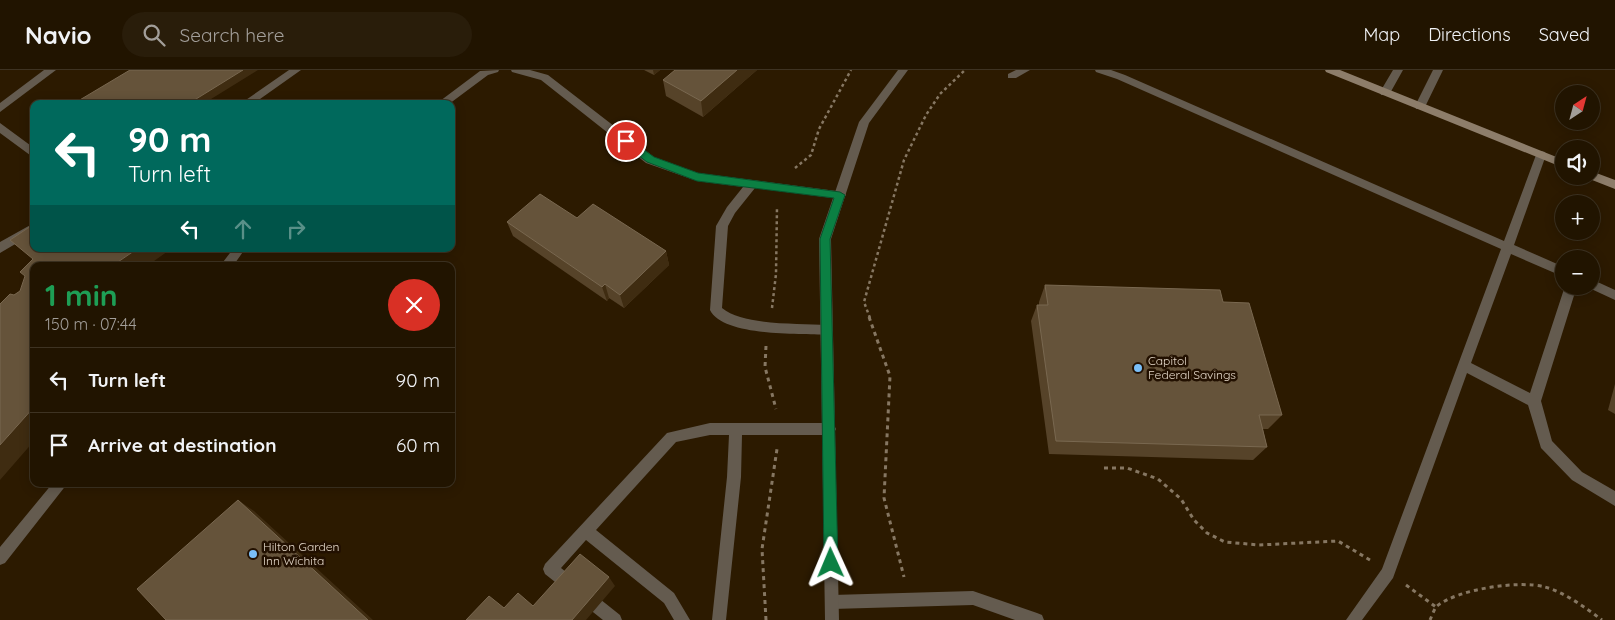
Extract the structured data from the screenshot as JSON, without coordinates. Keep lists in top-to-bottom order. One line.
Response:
{"places":["Capitol Federal Savings","Hilton Garden Inn Wichita"],"north":"top right","page":{"header":"Navio","search":"Search here","nav":["Map","Directions","Saved"],"map_buttons":["+","−"],"turn":["90 m","Turn left"],"heading":["1 min","150 m · 07:44"],"list":[{"name":"Turn left","value":"90 m"},{"name":"Arrive at destination","value":"60 m"}]}}
